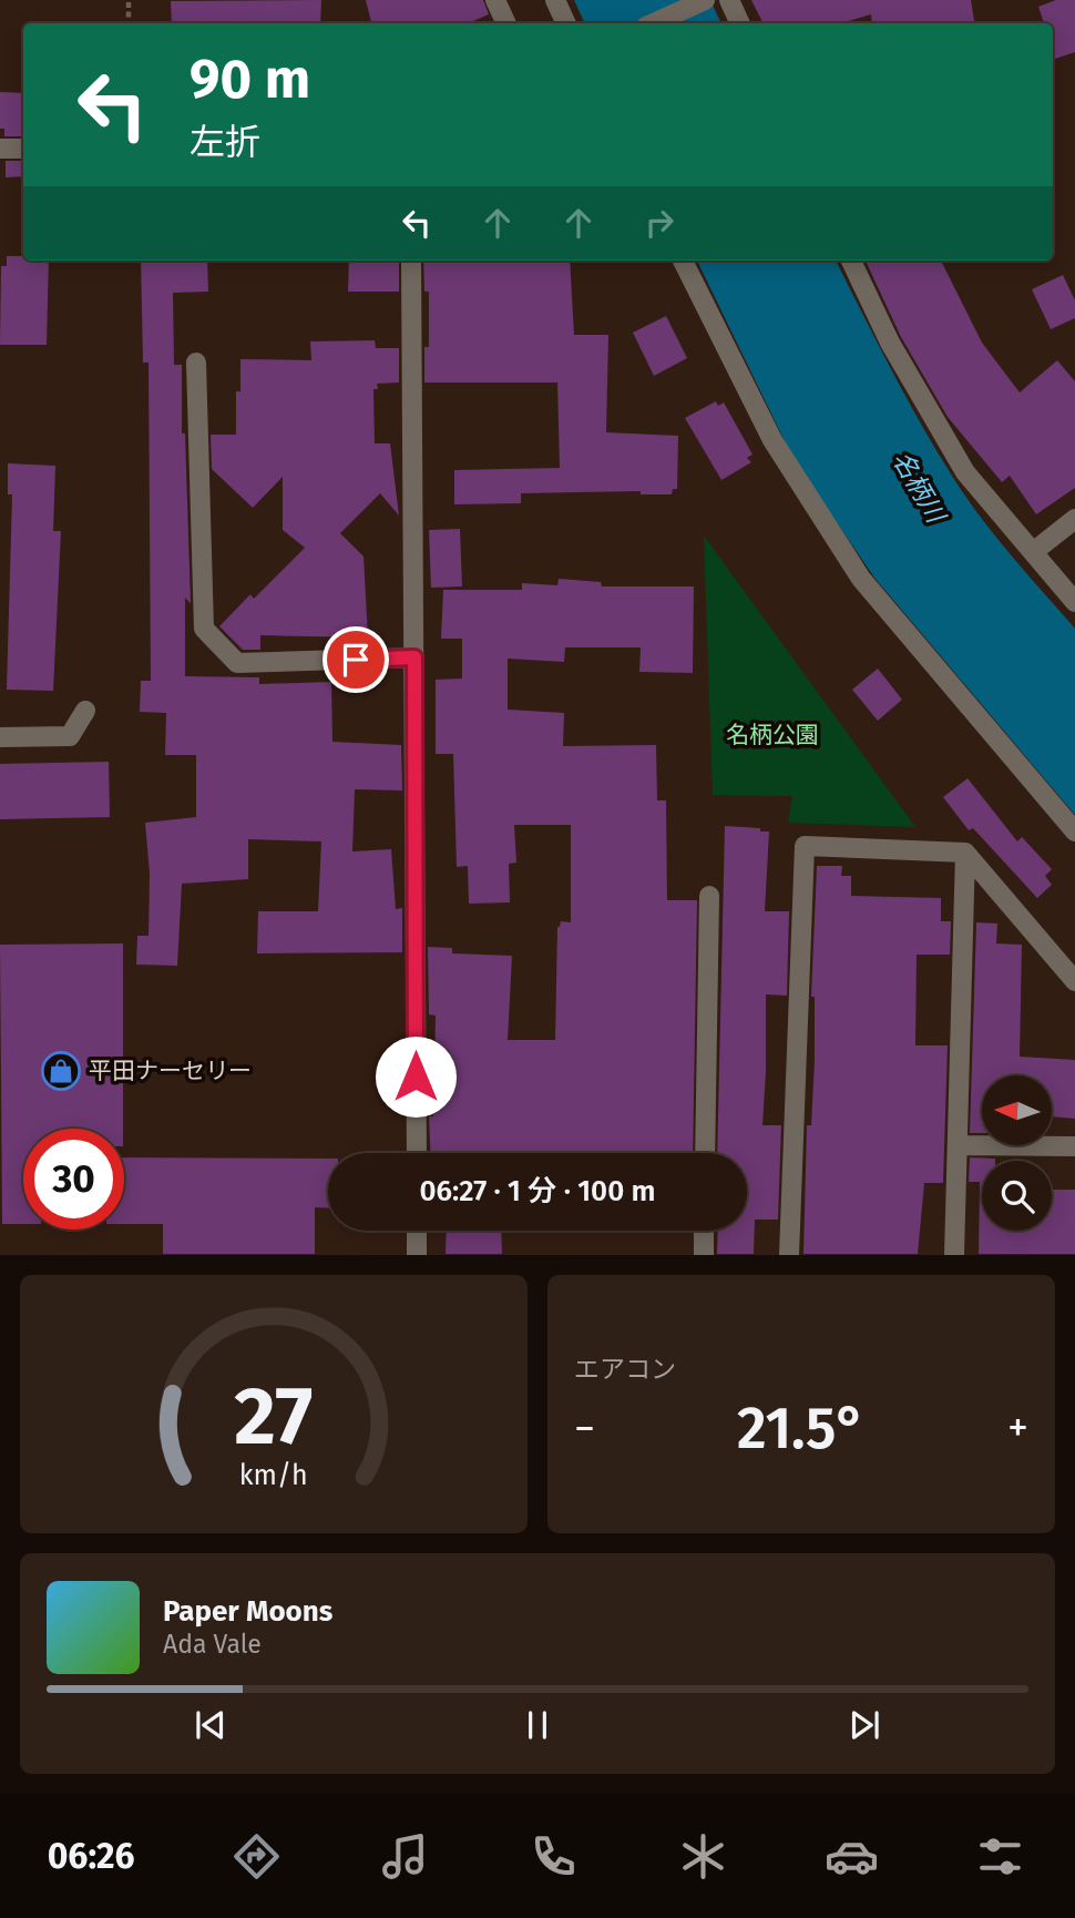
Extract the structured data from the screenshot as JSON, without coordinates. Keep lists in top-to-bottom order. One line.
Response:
{"water":["名柄川"],"parks":["名柄公園"],"places":{"shop":["平田ナーセリー"]},"north":"left","page":{"turn":["90 m","左折"],"limit":"30","trip":"06:27 · 1 分 · 100 m","tile":"エアコン","heat":["−","21.5°","+"],"song":["Paper Moons","Ada Vale"],"tabs":"06:26","gauge":["27","km/h"]}}
